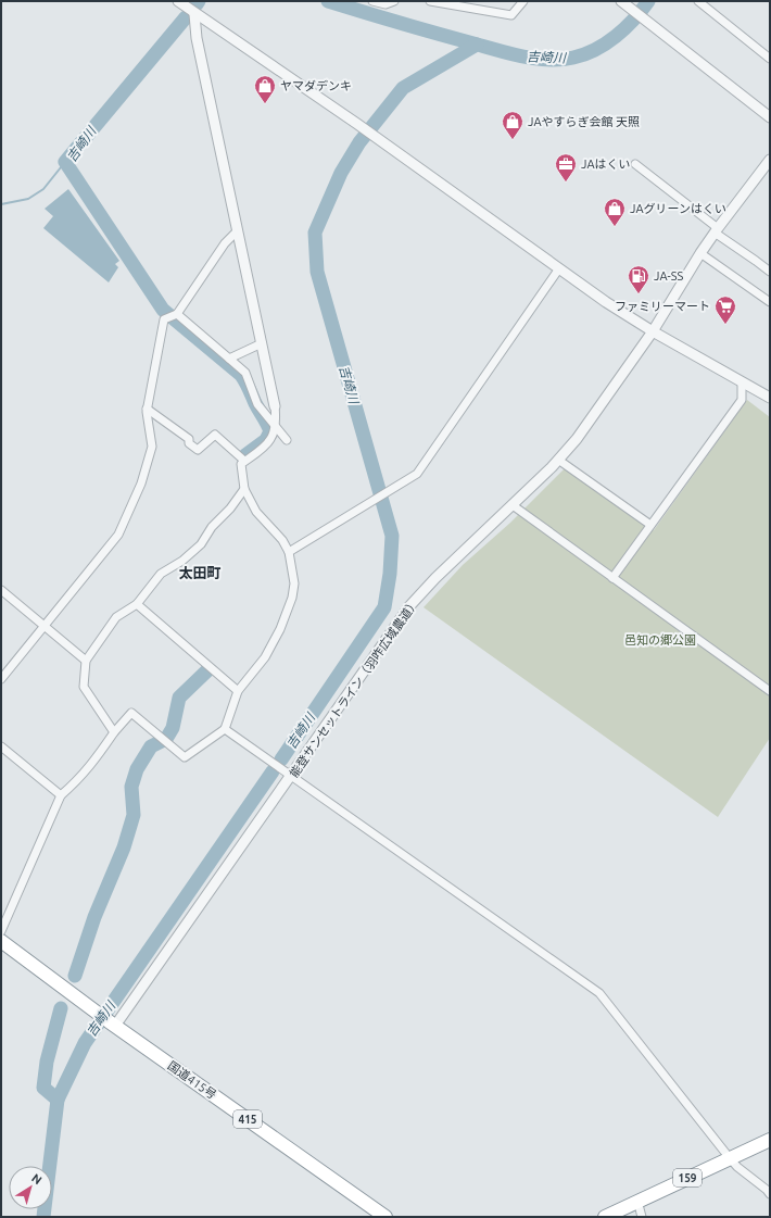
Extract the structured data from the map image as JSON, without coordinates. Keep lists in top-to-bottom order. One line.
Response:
{"streets":{"highway":["国道415号","415","159"],"street":["能登サンセットライン（羽咋広域農道）"]},"crossings":[["能登サンセットライン（羽咋広域農道）","国道415号"]],"districts":["太田町"],"water":["吉崎川"],"parks":["邑知の郷公園"],"places":{"shop":["ヤマダデンキ","JAやすらぎ会館 天照","JAグリーンはくい"],"office":["JAはくい"],"fuel station":["JA-SS"],"supermarket":["ファミリーマート"]},"north":"top right"}
